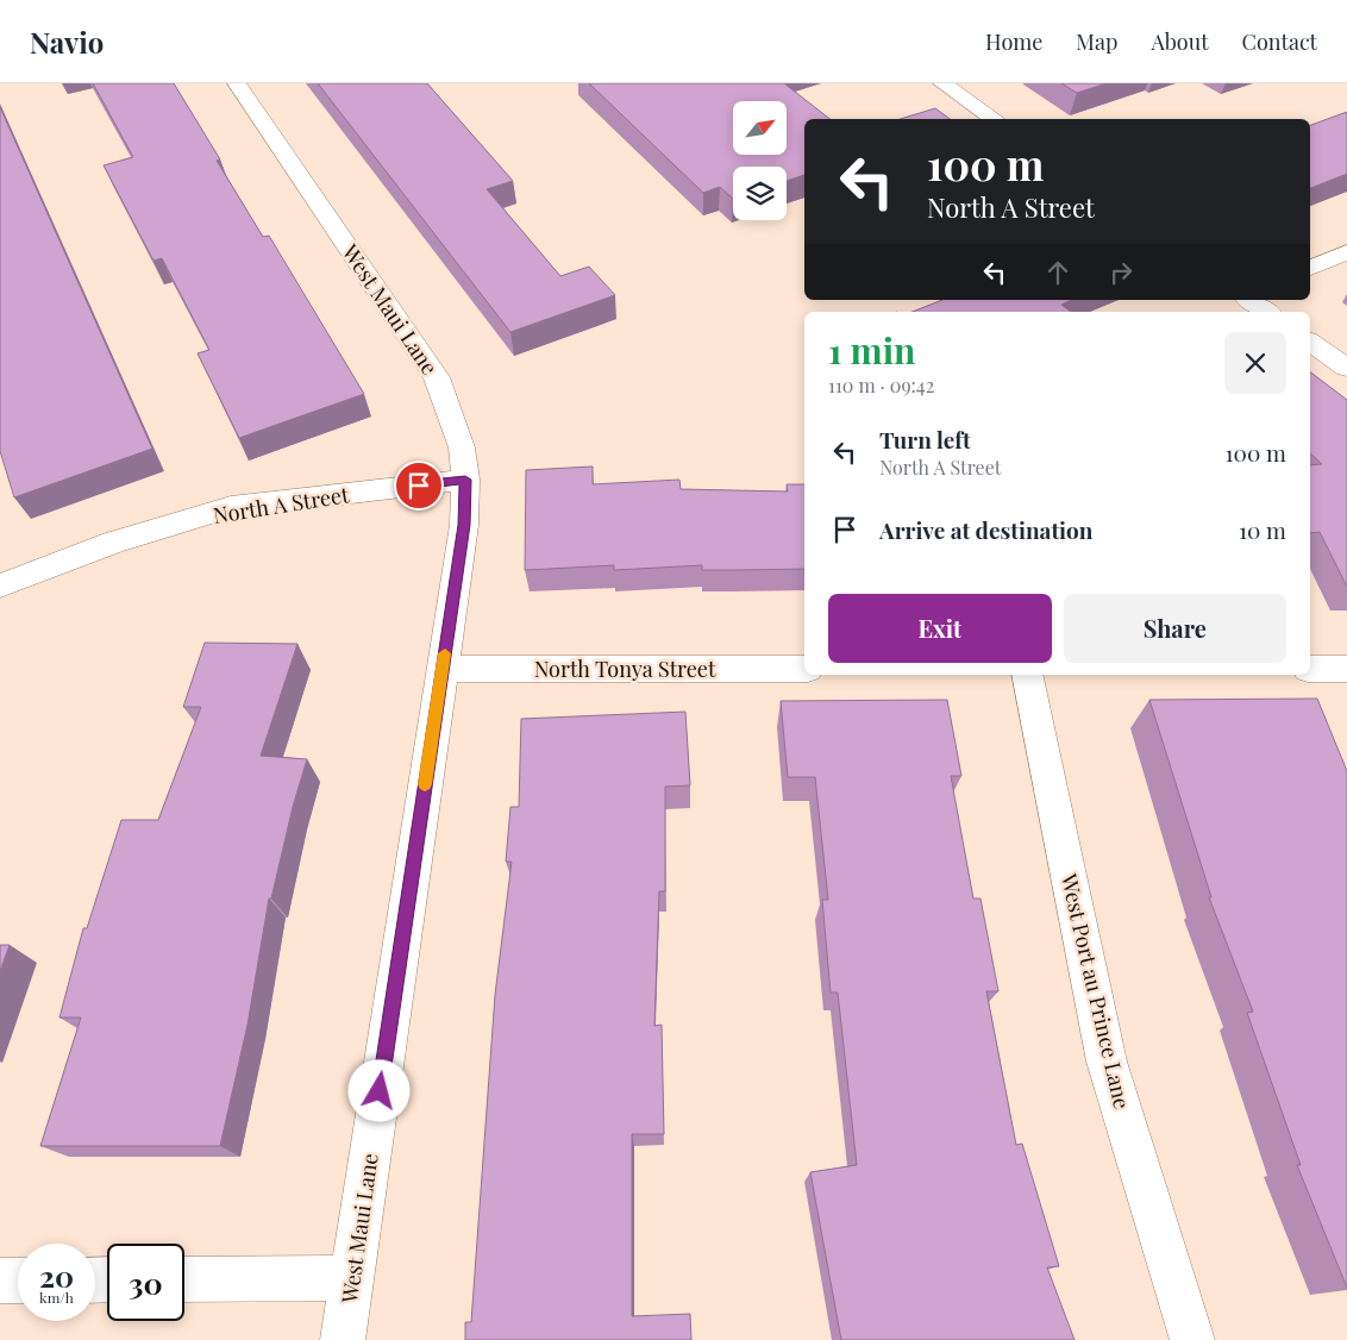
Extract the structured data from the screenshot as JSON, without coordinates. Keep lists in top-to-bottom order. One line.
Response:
{"streets":{"street":["West Maui Lane","North A Street","North Tonya Street","West Port au Prince Lane"]},"crossings":[["West Maui Lane","North A Street"],["West Maui Lane","North Tonya Street"]],"north":"top right","page":{"header":"Navio","nav":["Home","Map","About","Contact"],"turn":["100 m","North A Street"],"heading":["1 min","110 m · 09:42"],"list":[{"name":"Turn left","note":"North A Street","value":"100 m"},{"name":"Arrive at destination","value":"10 m"}],"buttons":["Exit","Share"],"speed":"20 km/h","limit":"30"}}
